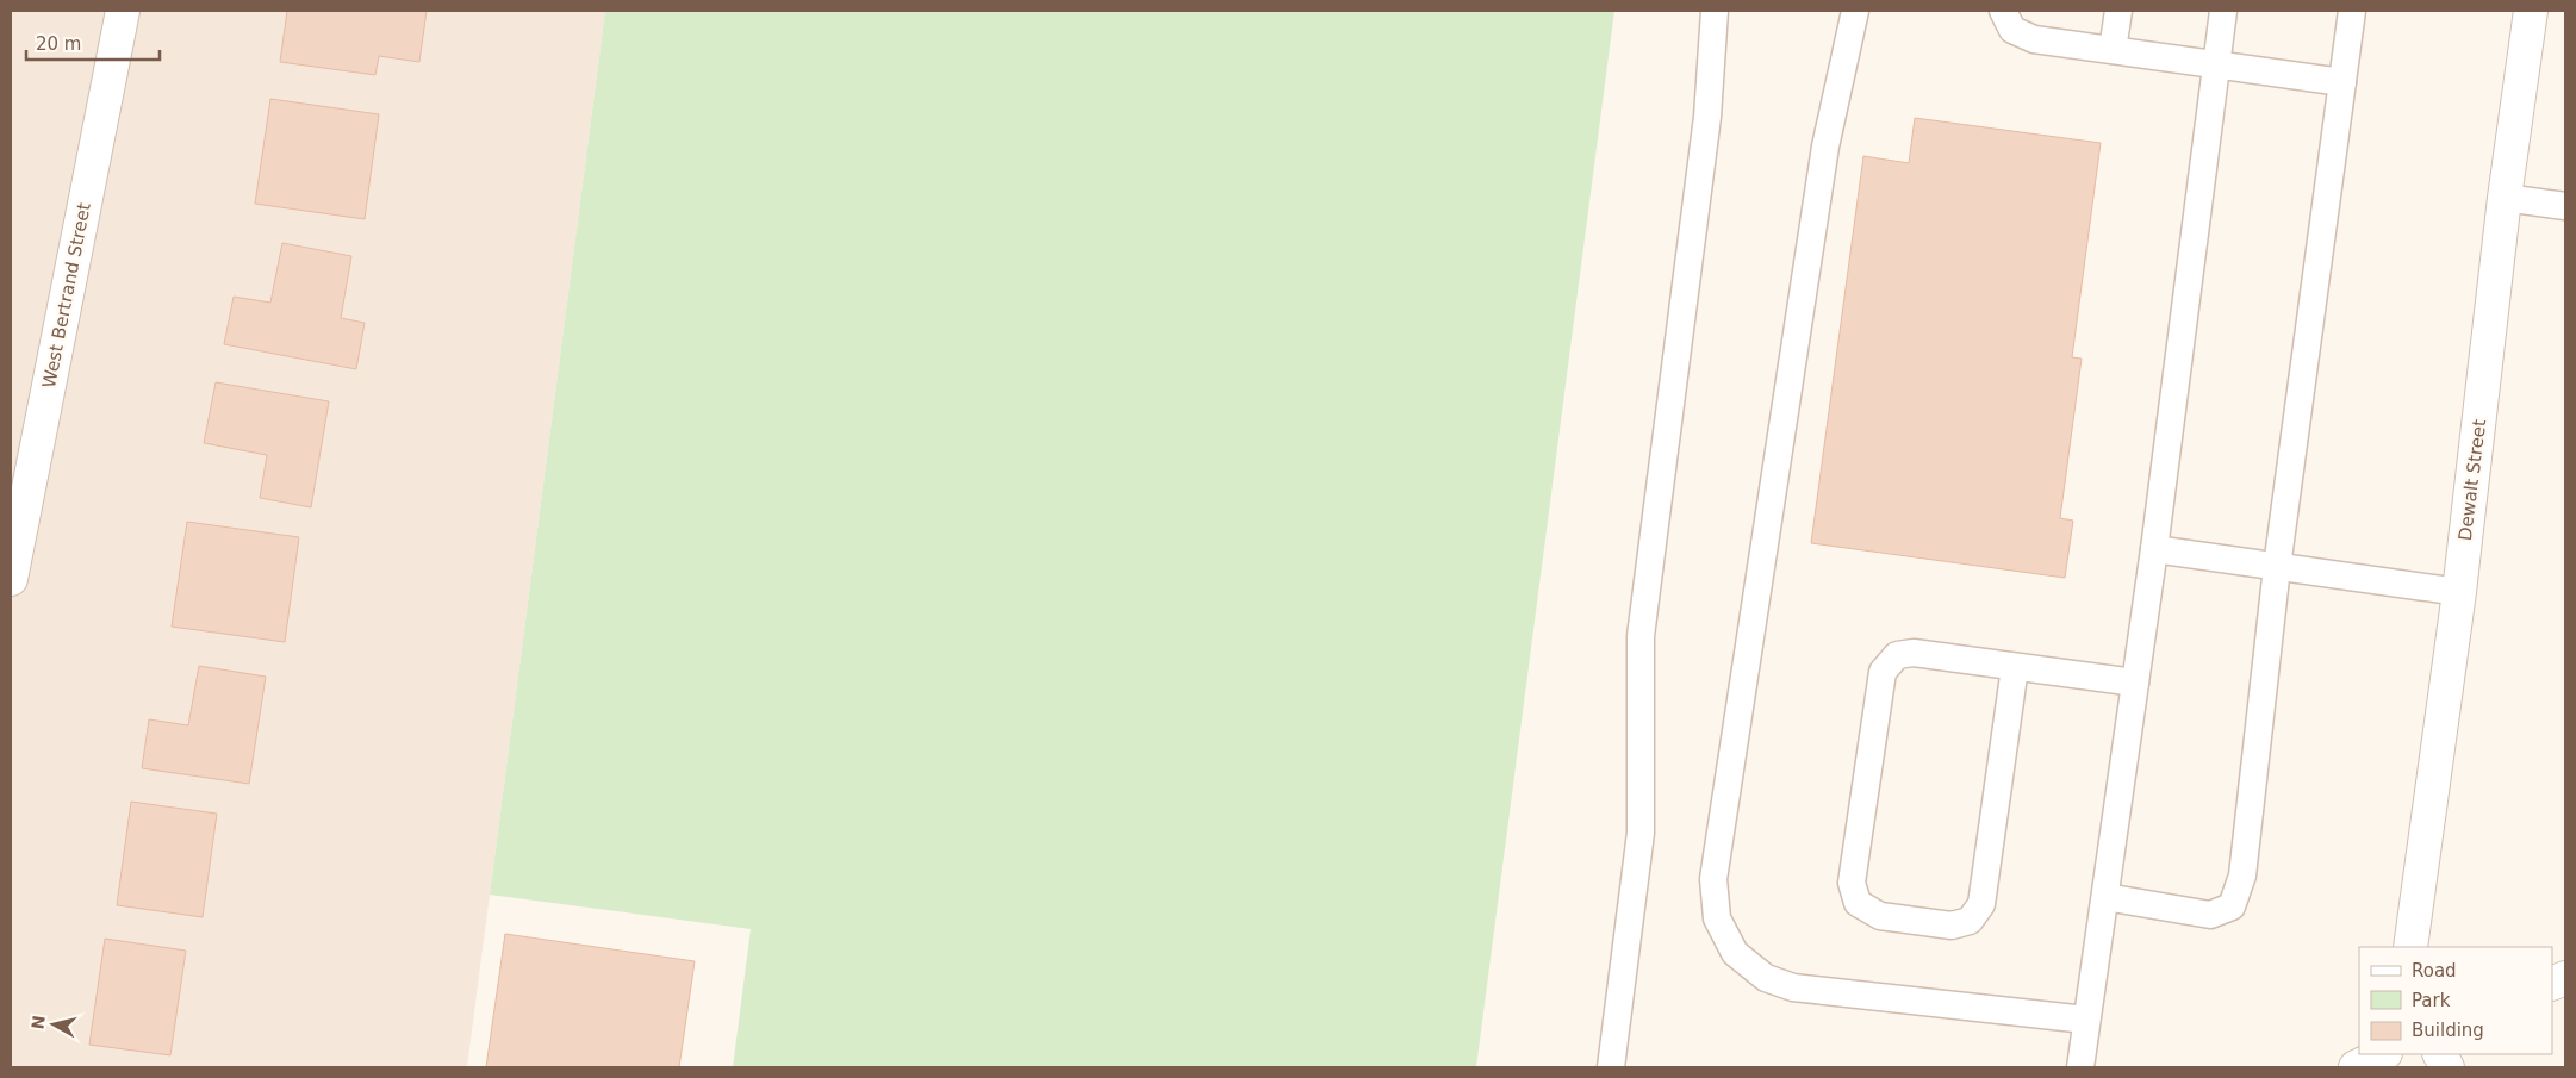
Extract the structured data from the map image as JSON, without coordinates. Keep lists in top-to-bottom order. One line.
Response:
{"streets":{"street":["West Bertrand Street","Dewalt Street"]},"legend":["Road","Park","Building"],"scale_bar":"20 m","north":"left"}
